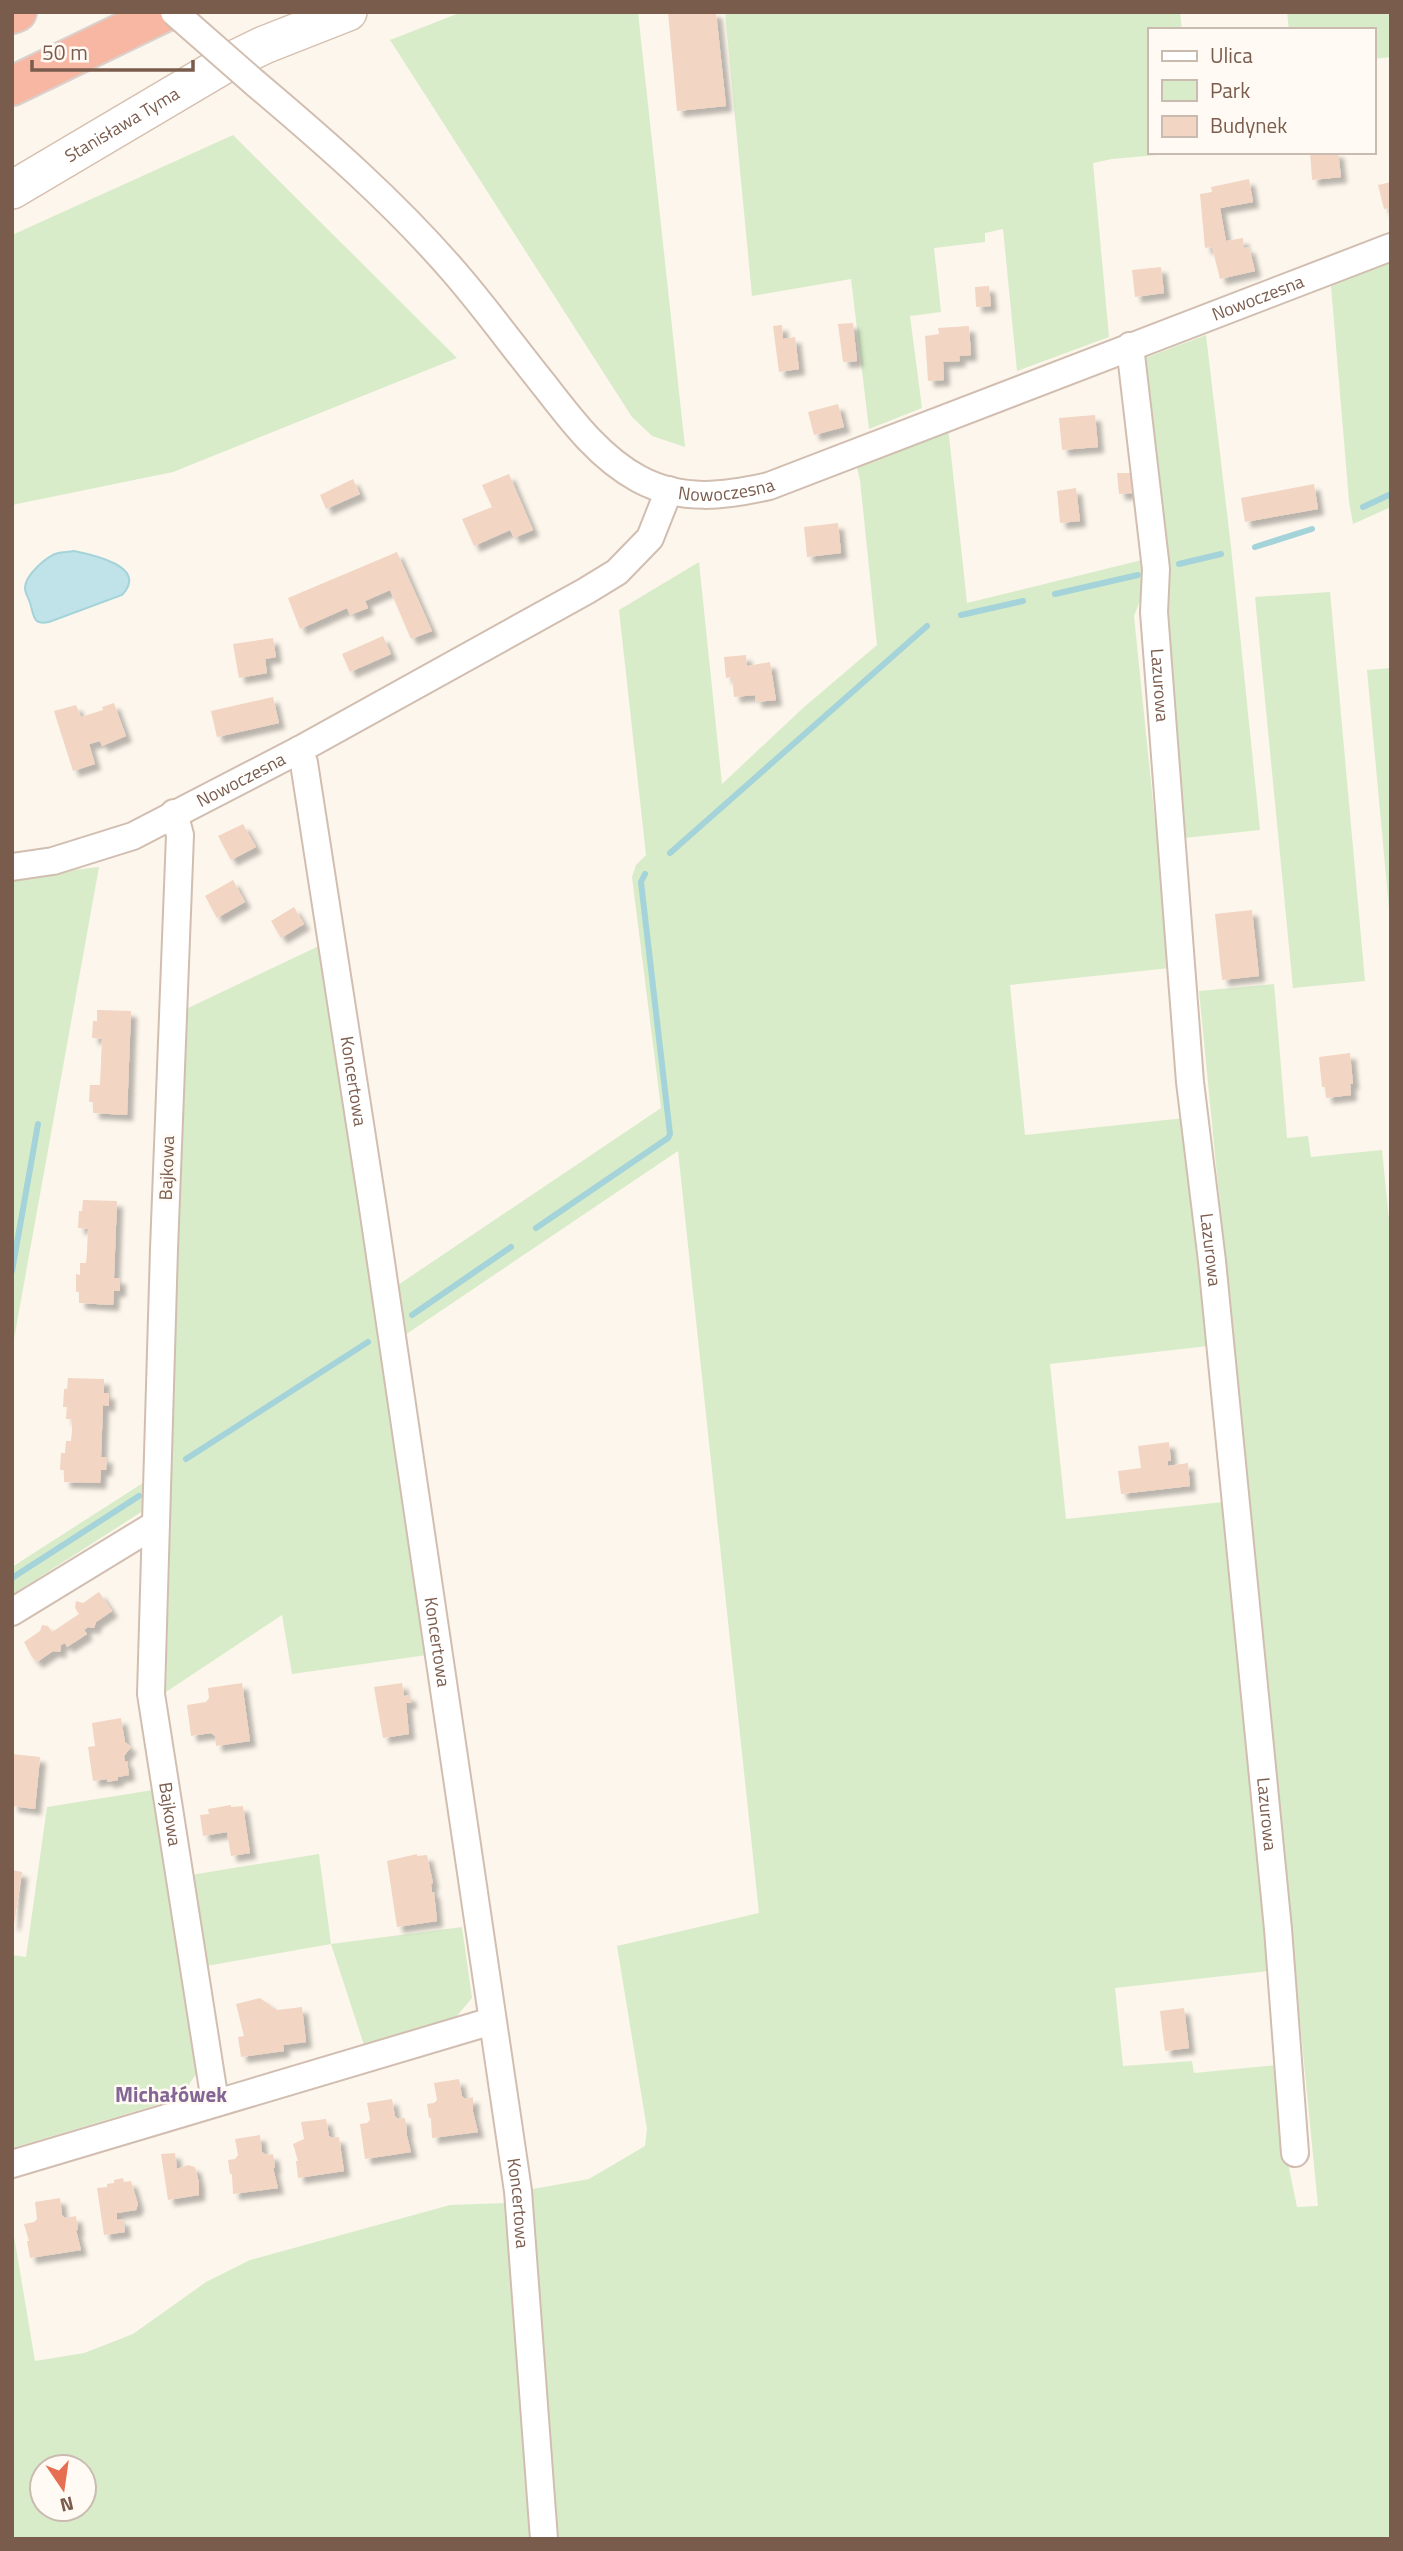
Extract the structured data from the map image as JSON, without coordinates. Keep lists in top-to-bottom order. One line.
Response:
{"streets":{"street":["Stanisława Tyma","Nowoczesna","Lazurowa","Koncertowa","Bajkowa"]},"crossings":[["Nowoczesna","Lazurowa"],["Nowoczesna","Koncertowa"],["Nowoczesna","Bajkowa"]],"districts":["Michałówek"],"legend":["Ulica","Park","Budynek"],"scale_bar":"50 m","north":"bottom"}
